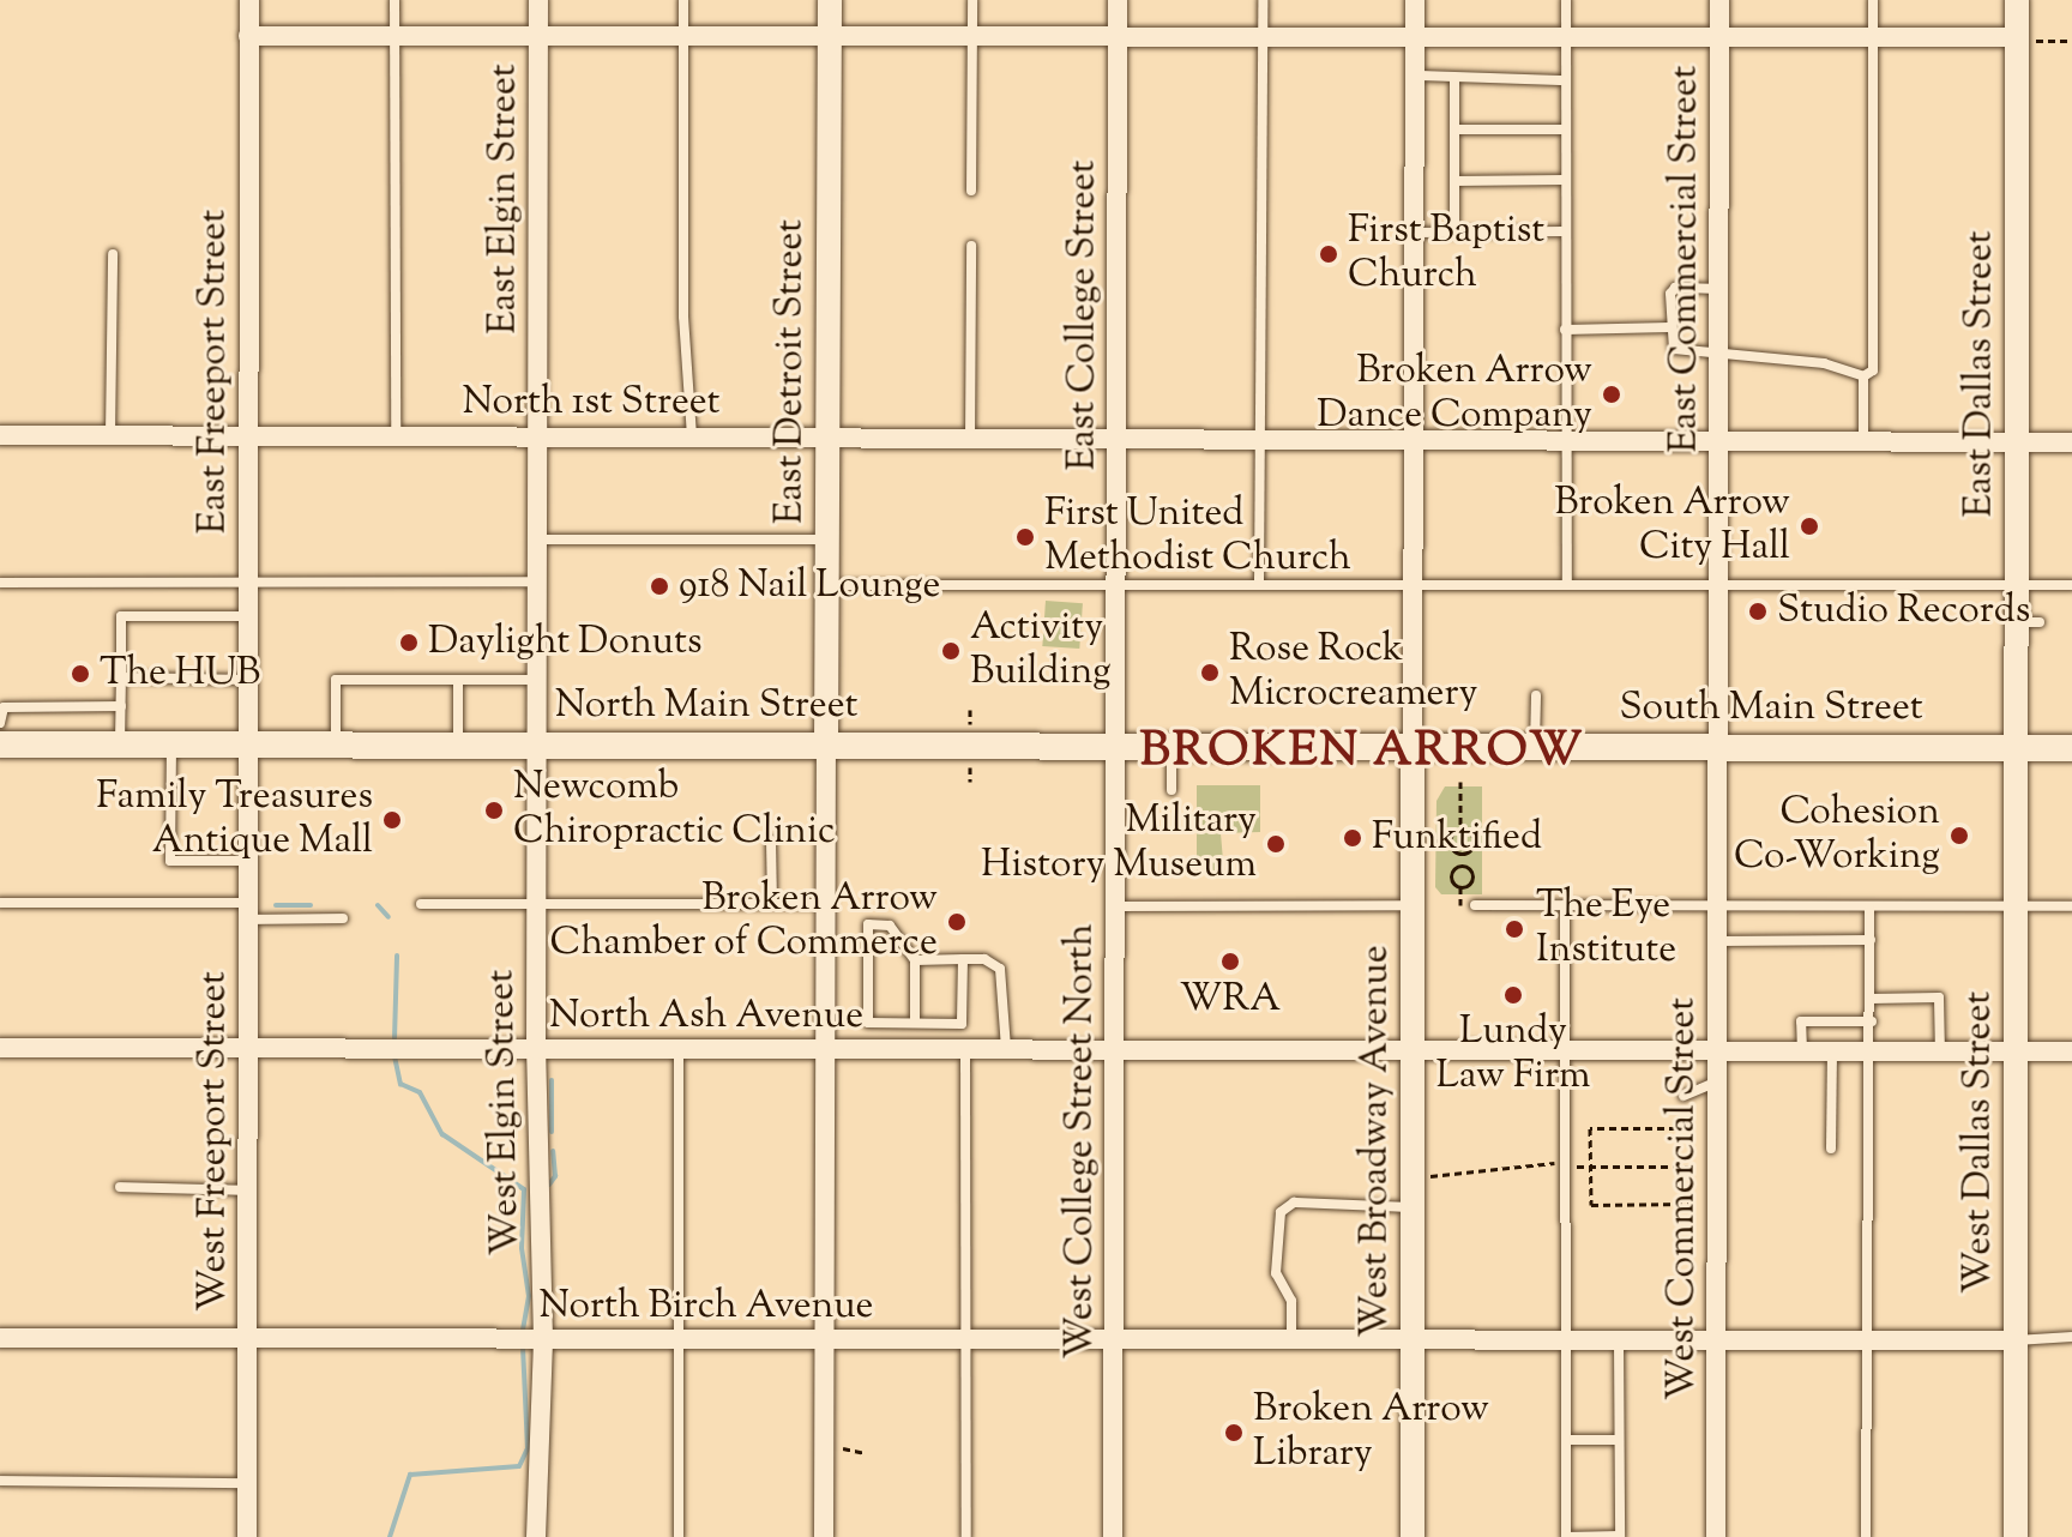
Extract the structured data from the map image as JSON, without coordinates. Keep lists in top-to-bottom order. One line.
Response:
{"streets":{"main road":["North Main Street","South Main Street"],"street":["East Elgin Street","East Commercial Street","East College Street","East Freeport Street","East Detroit Street","East Dallas Street","North 1st Street","North Ash Avenue","West Elgin Street","West Freeport Street","West College Street North","West Broadway Avenue","West Dallas Street","West Commercial Street","North Birch Avenue"]},"crossings":[["East Elgin Street","North 1st Street"],["East Elgin Street","North Main Street"],["East Elgin Street","West Elgin Street"],["East Commercial Street","North 1st Street"],["East Commercial Street","South Main Street"],["East Commercial Street","West Commercial Street"],["East College Street","North 1st Street"],["East College Street","North Main Street"],["East College Street","West College Street North"],["East Freeport Street","North 1st Street"],["East Freeport Street","North Main Street"],["East Freeport Street","West Freeport Street"],["East Detroit Street","North 1st Street"],["East Detroit Street","North Main Street"],["East Dallas Street","North 1st Street"],["East Dallas Street","South Main Street"],["East Dallas Street","West Dallas Street"],["North Main Street","South Main Street"],["North Main Street","West Elgin Street"],["North Main Street","West Freeport Street"],["North Main Street","West College Street North"],["North Main Street","West Broadway Avenue"],["South Main Street","West Broadway Avenue"],["South Main Street","West Dallas Street"],["South Main Street","West Commercial Street"],["North Ash Avenue","West Elgin Street"],["North Ash Avenue","West Freeport Street"],["North Ash Avenue","West College Street North"],["North Ash Avenue","West Broadway Avenue"],["North Ash Avenue","West Dallas Street"],["North Ash Avenue","West Commercial Street"],["West Elgin Street","North Birch Avenue"],["West Freeport Street","North Birch Avenue"],["West College Street North","North Birch Avenue"],["West Broadway Avenue","North Birch Avenue"],["West Dallas Street","North Birch Avenue"],["West Commercial Street","North Birch Avenue"]],"districts":["BROKEN ARROW"],"places":["First Baptist Church","Broken Arrow Dance Company","Broken Arrow City Hall","First United Methodist Church","918 Nail Lounge","Studio Records","Daylight Donuts","Activity Building","Rose Rock Microcreamery","The HUB","Newcomb Chiropractic Clinic","Family Treasures Antique Mall","Cohesion Co-Working","Funktified","Military History Museum","Broken Arrow Chamber of Commerce","The Eye Institute","WRA","Lundy Law Firm","Broken Arrow Library"]}
